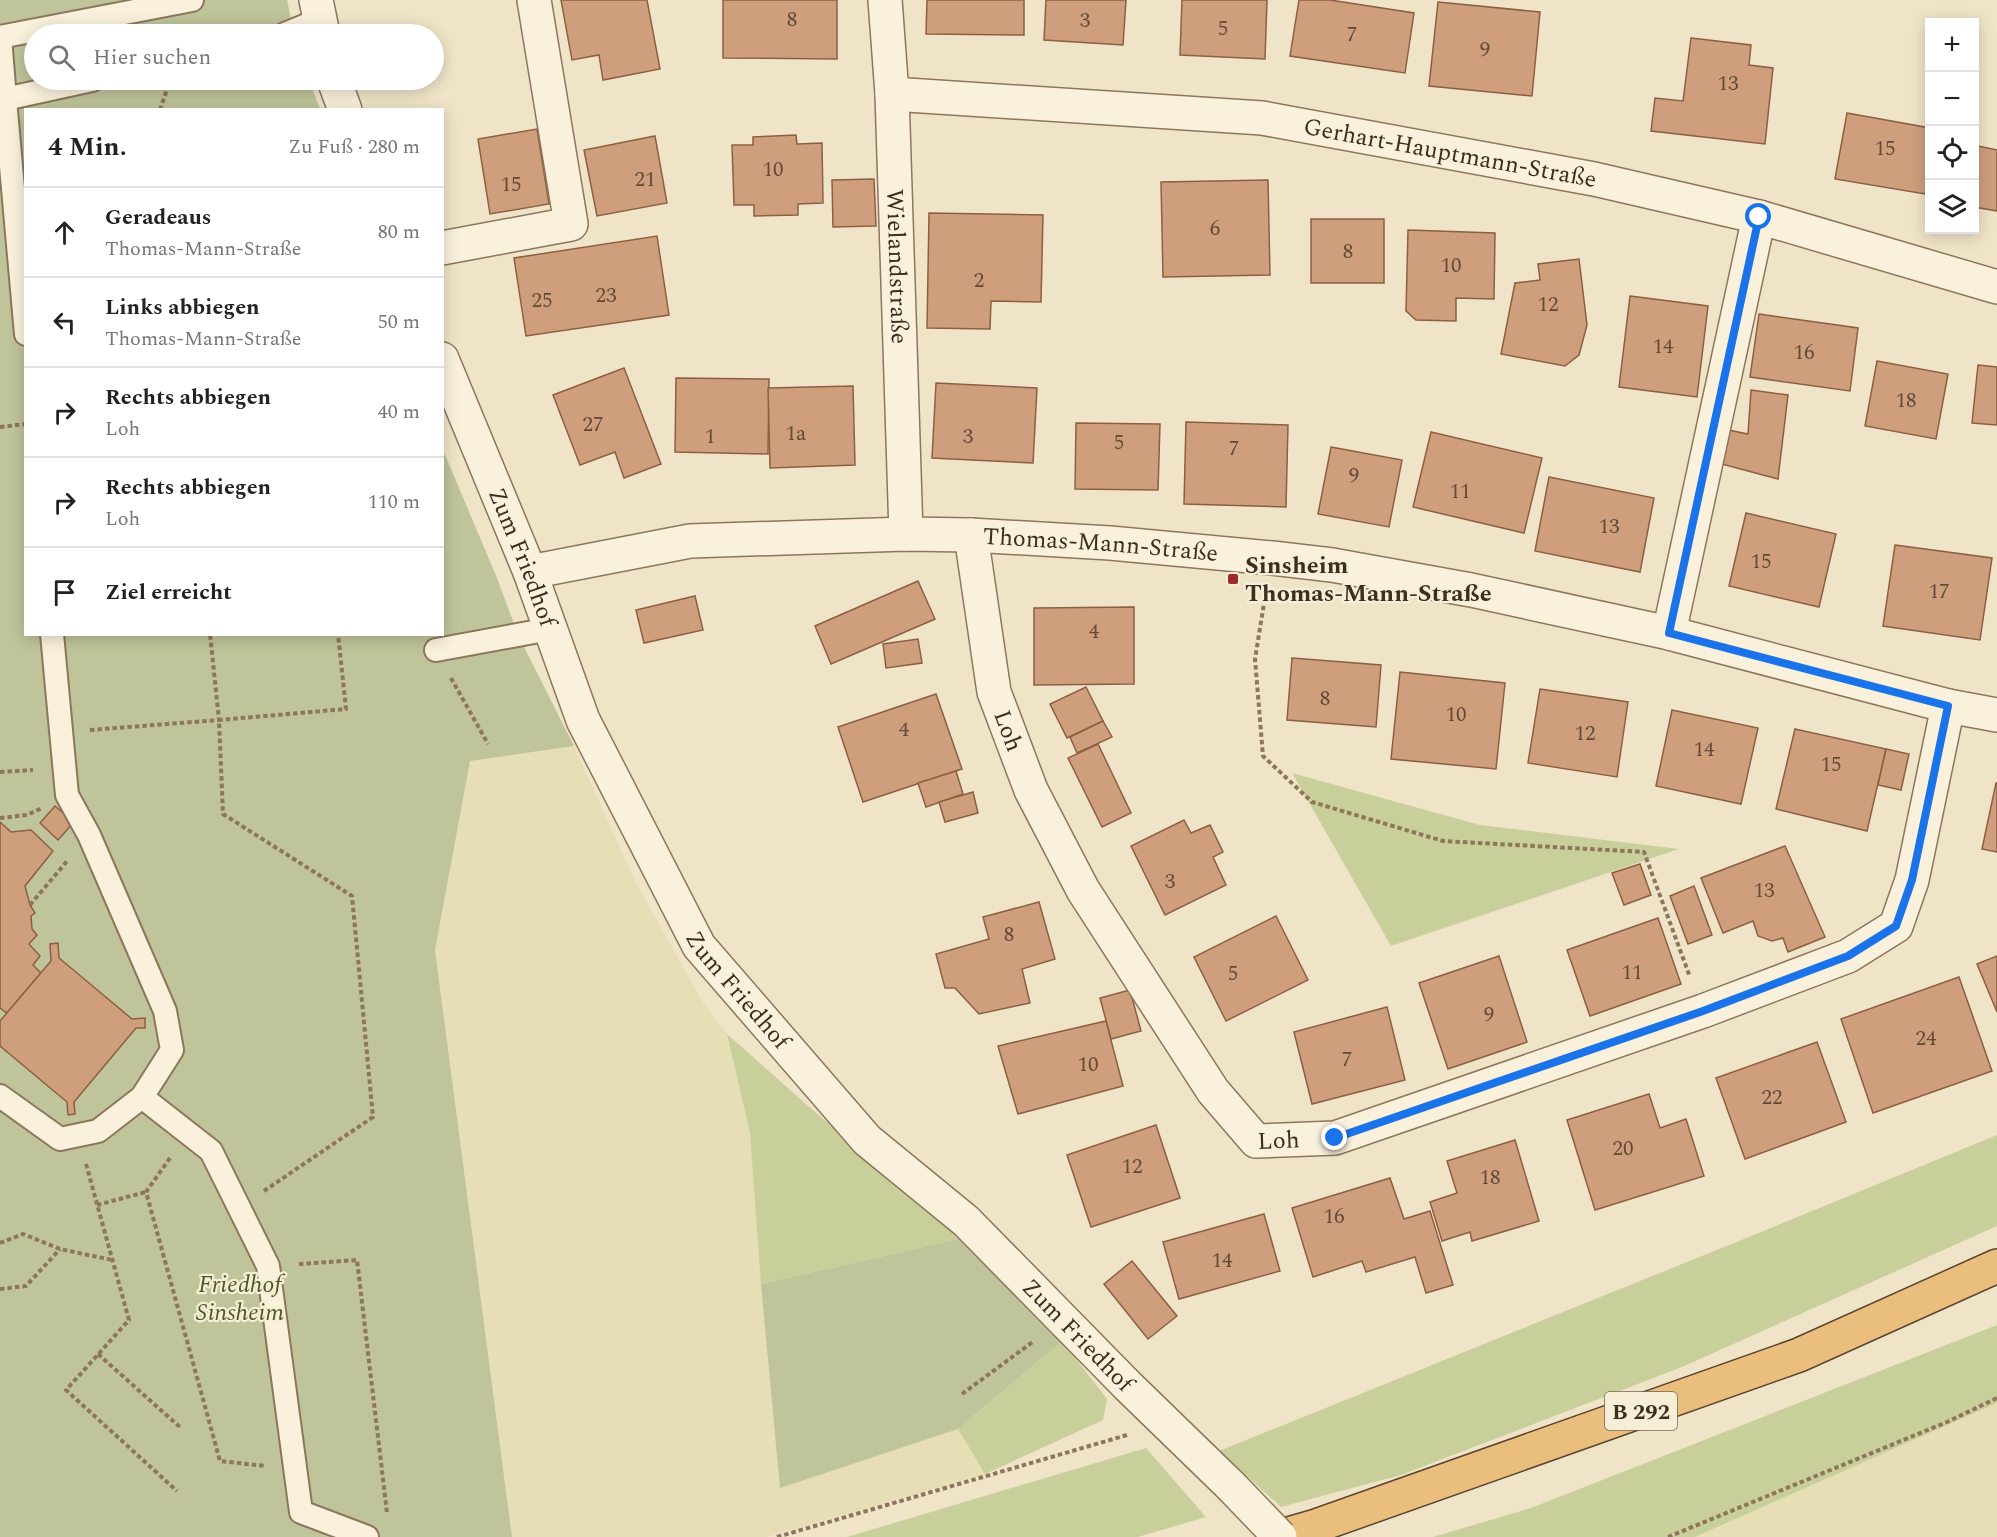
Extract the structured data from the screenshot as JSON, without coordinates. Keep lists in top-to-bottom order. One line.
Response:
{"streets":{"highway":["B 292"],"street":["Gerhart-Hauptmann-Straße","Wielandstraße","Thomas-Mann-Straße","Zum Friedhof","Loh"]},"crossings":[["Gerhart-Hauptmann-Straße","Wielandstraße"],["Wielandstraße","Thomas-Mann-Straße"],["Thomas-Mann-Straße","Zum Friedhof"],["Thomas-Mann-Straße","Loh"],["Zum Friedhof","B 292"]],"parks":["Friedhof Sinsheim"],"places":{"transit":["Sinsheim Thomas-Mann-Straße"]},"house_numbers":["8","3","5","7","9","13","15","10","21","15","6","8","10","2","23","25","12","14","16","18","27","1a","1","3","5","7","9","11","13","15","17","4","8","10","4","12","14","15","3","13","8","11","5","9","24","7","10","22","20","12","18","16","14"],"page":{"map_buttons":["+","−"],"search":"Hier suchen","heading":["4 Min.","Zu Fuß · 280 m"],"list":[["Geradeaus","Thomas-Mann-Straße","80 m"],["Links abbiegen","Thomas-Mann-Straße","50 m"],["Rechts abbiegen","Loh","40 m"],["Rechts abbiegen","Loh","110 m"],"Ziel erreicht"]}}
